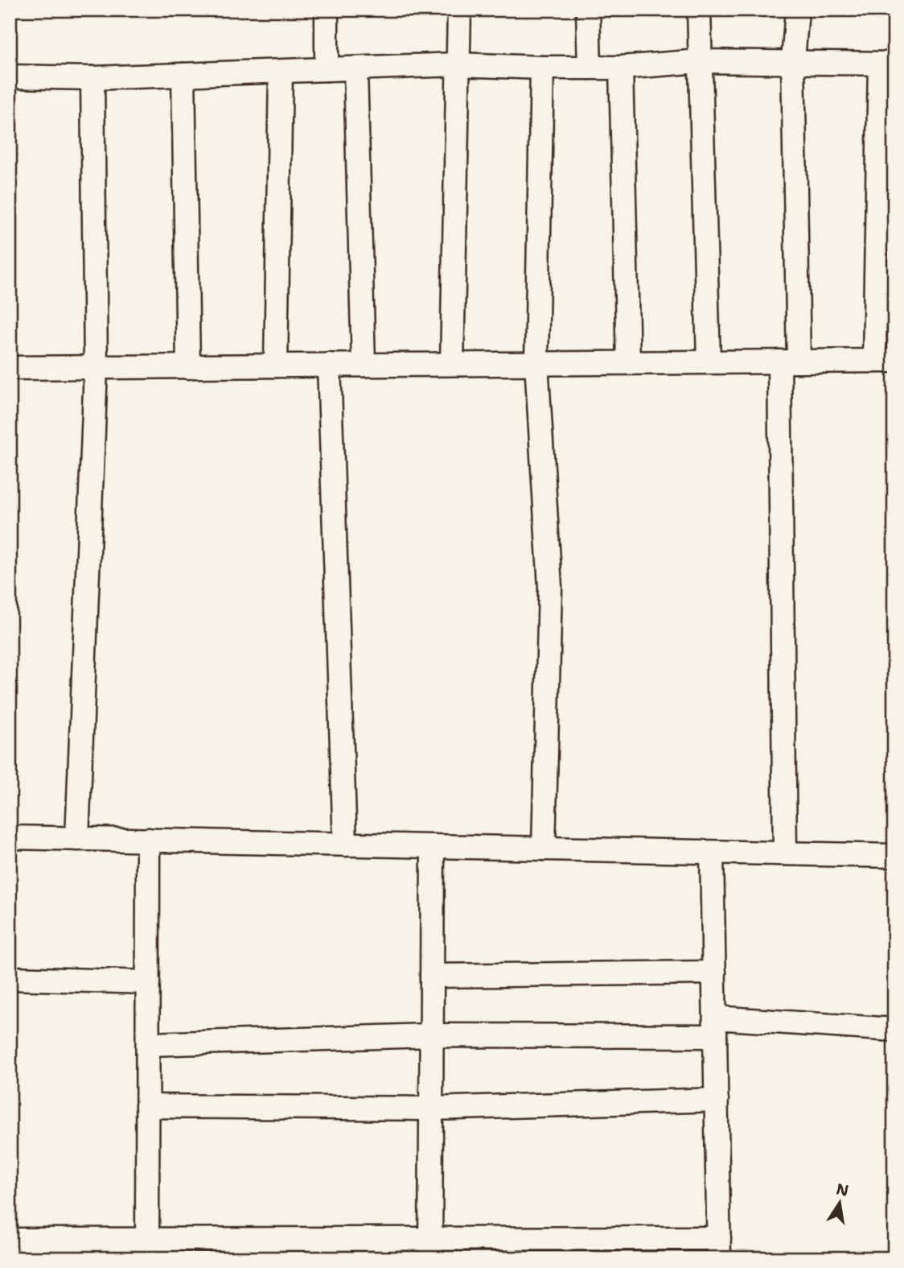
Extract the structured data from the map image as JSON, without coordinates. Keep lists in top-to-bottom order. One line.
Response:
{"north":"top"}
